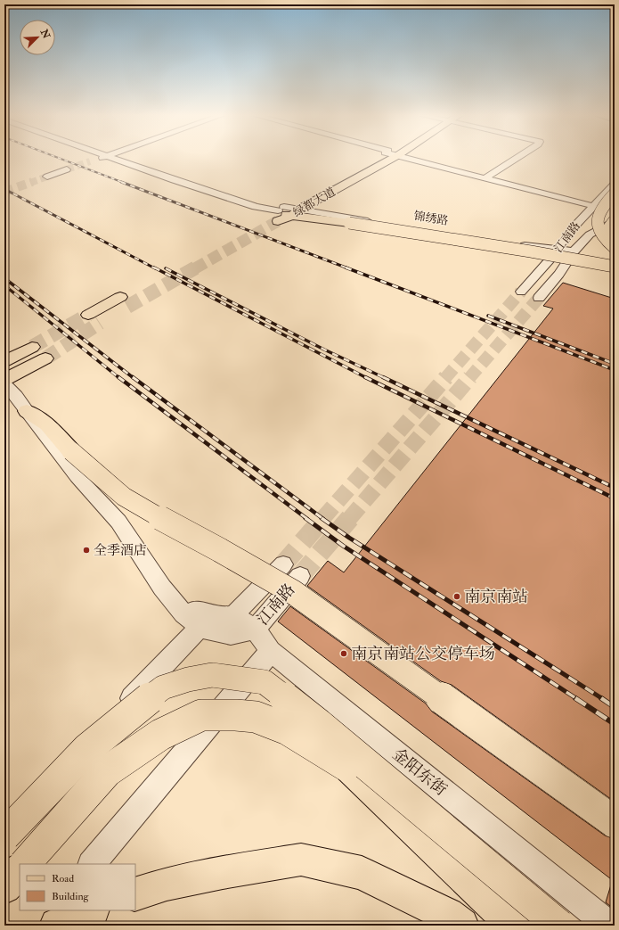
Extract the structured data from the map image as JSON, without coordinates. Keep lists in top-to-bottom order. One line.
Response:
{"streets":{"main road":["绿都大道"],"street":["锦绣路","江南路","金阳东街"]},"crossings":[["绿都大道","锦绣路"],["锦绣路","江南路"],["江南路","金阳东街"]],"places":["全季酒店","南京南站","南京南站公交停车场"],"legend":["Road","Building"],"north":"top right"}
